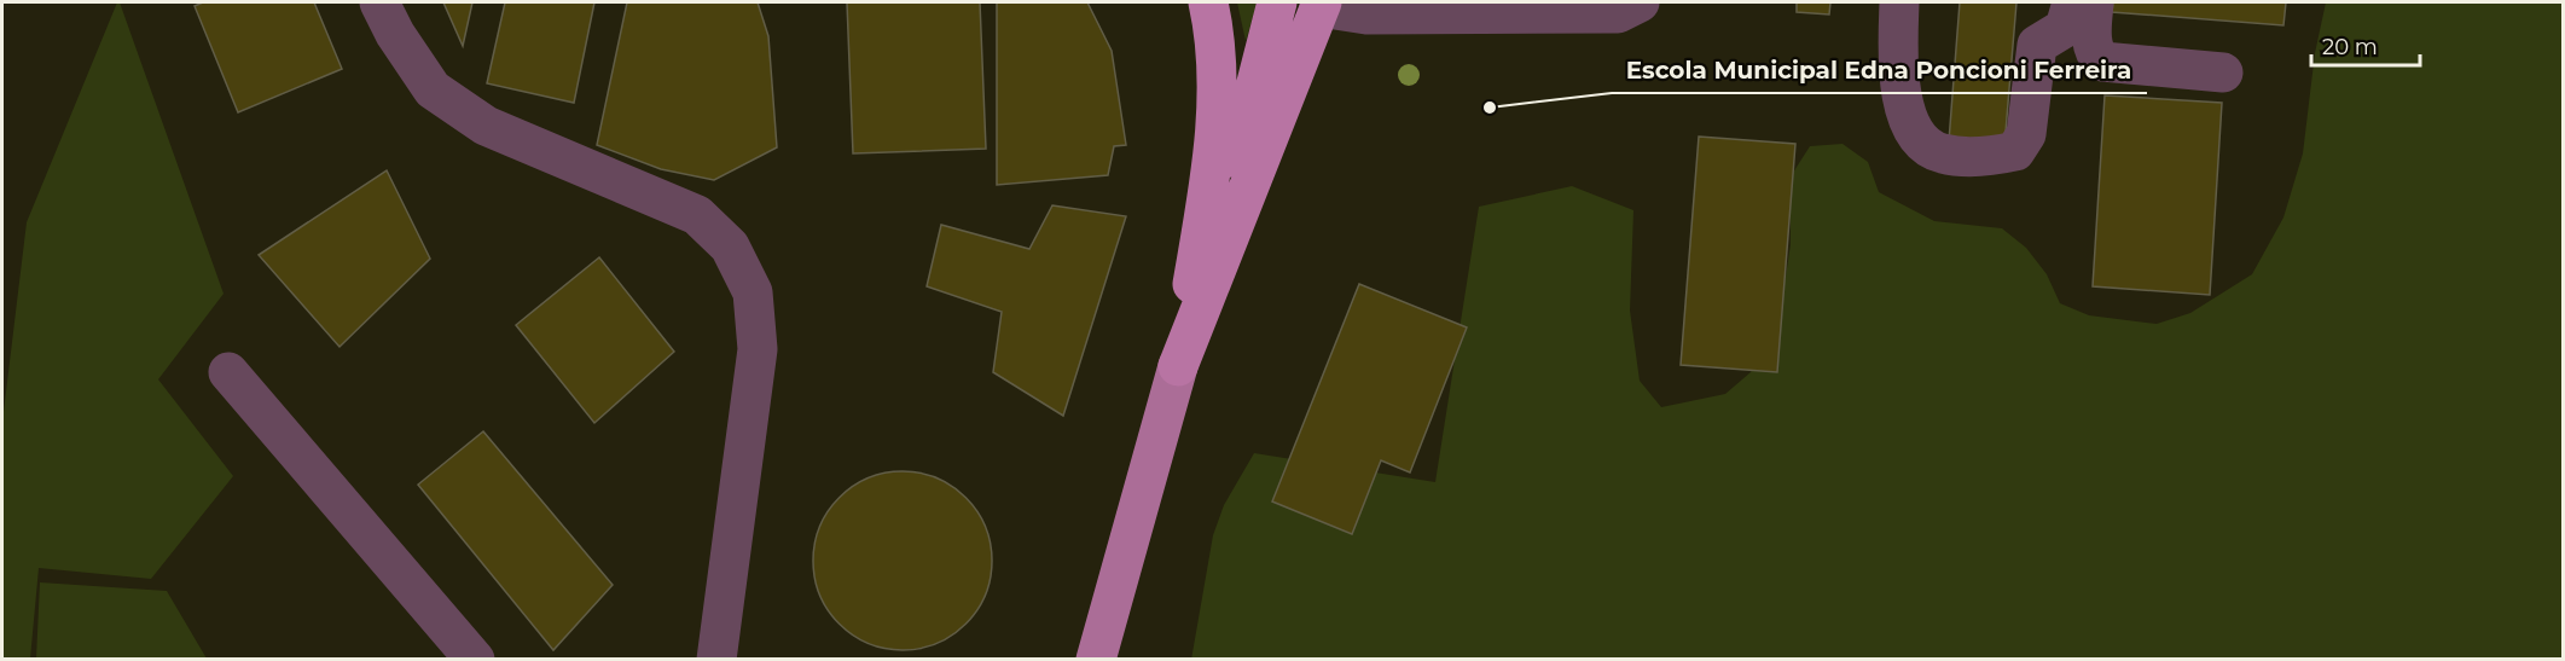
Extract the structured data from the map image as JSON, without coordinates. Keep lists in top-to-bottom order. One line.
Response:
{"places":["Escola Municipal Edna Poncioni Ferreira"],"scale_bar":"20 m"}
